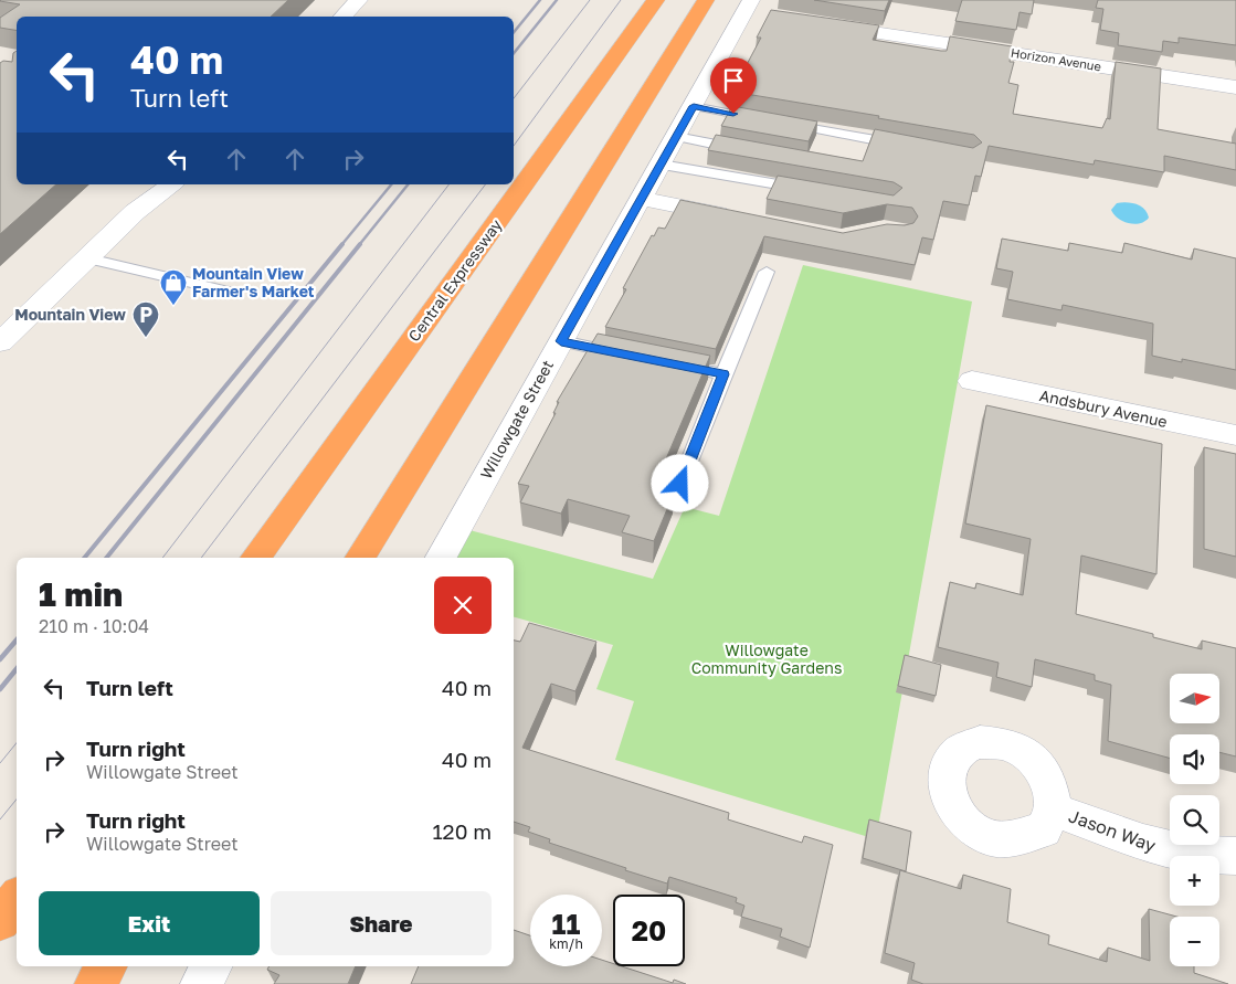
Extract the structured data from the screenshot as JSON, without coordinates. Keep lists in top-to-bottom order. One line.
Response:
{"streets":{"highway":["Central Expressway"],"street":["Horizon Avenue","Andsbury Avenue","Willowgate Street","Jason Way"]},"parks":["Willowgate Community Gardens"],"places":{"shop":["Mountain View Farmer's Market"],"parking":["Mountain View"]},"north":"right","page":{"turn":["40 m","Turn left"],"heading":["1 min","210 m · 10:04"],"list":[{"name":"Turn left","value":"40 m"},{"name":"Turn right","note":"Willowgate Street","value":"40 m"},{"name":"Turn right","note":"Willowgate Street","value":"120 m"}],"map_buttons":["+","−"],"buttons":["Exit","Share"],"speed":"11 km/h","limit":"20"}}
